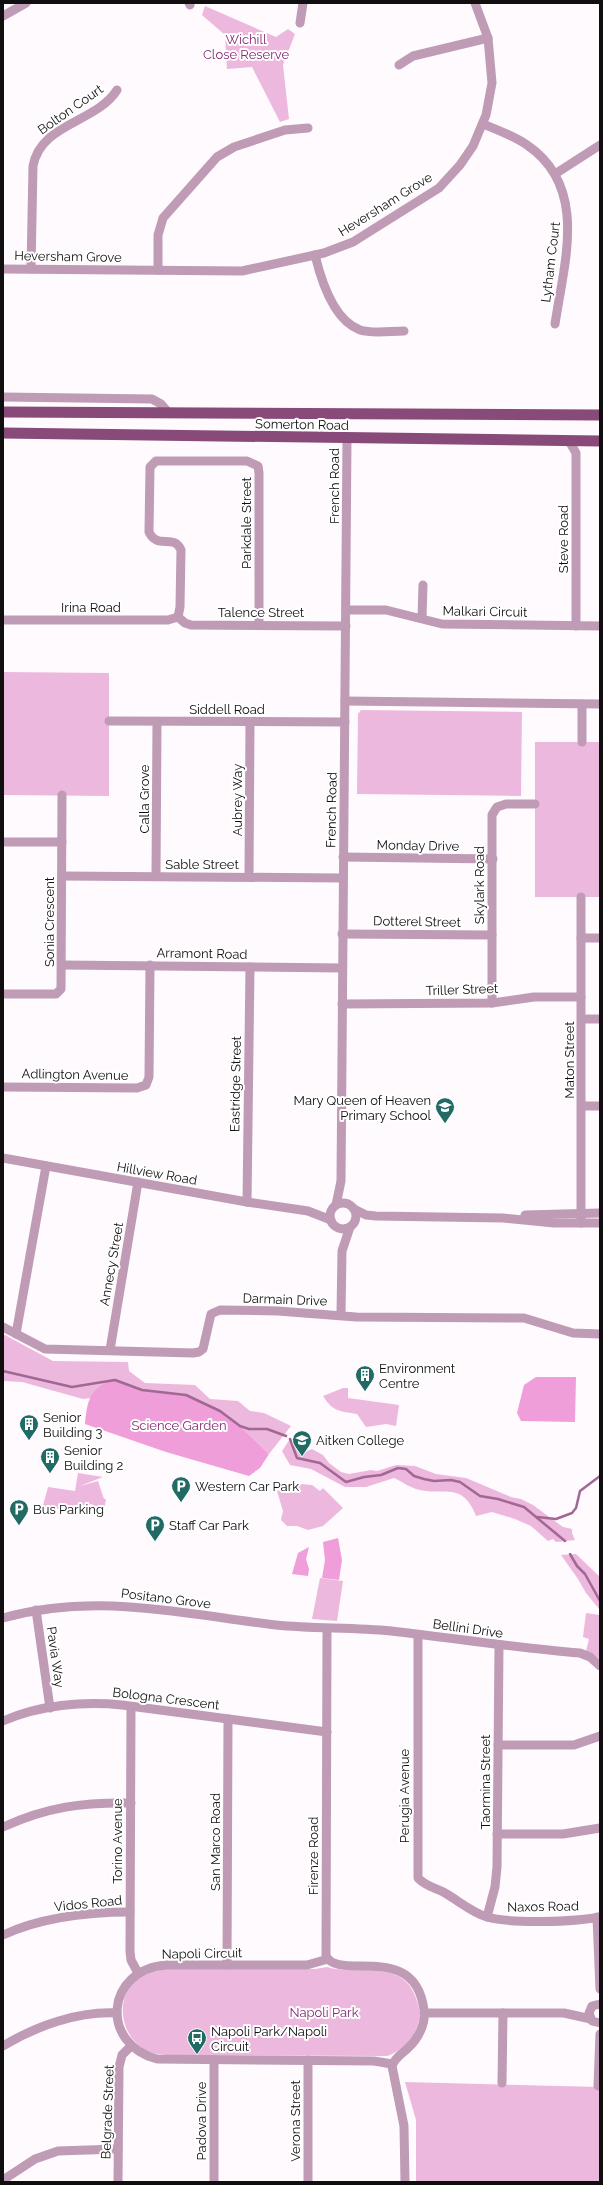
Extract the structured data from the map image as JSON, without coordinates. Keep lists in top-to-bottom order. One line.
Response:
{"streets":{"main road":["Somerton Road"],"street":["Bolton Court","Heversham Grove","Lytham Court","French Road","Parkdale Street","Steve Road","Irina Road","Malkari Circuit","Talence Street","Siddell Road","Calla Grove","Aubrey Way","Monday Drive","Sable Street","Skylark Road","Dotterel Street","Sonia Crescent","Arramont Road","Triller Street","Maton Street","Adlington Avenue","Eastridge Street","Hillview Road","Annecy Street","Darmain Drive","Positano Grove","Bellini Drive","Pavia Way","Bologna Crescent","Taormina Street","Perugia Avenue","Torino Avenue","San Marco Road","Firenze Road","Vidos Road","Naxos Road","Napoli Circuit","Belgrade Street","Padova Drive","Verona Street"]},"crossings":[["Bolton Court","Heversham Grove"],["Heversham Grove","Lytham Court"],["Somerton Road","French Road"],["French Road","Malkari Circuit"],["French Road","Talence Street"],["French Road","Siddell Road"],["French Road","Monday Drive"],["French Road","Sable Street"],["French Road","Dotterel Street"],["French Road","Arramont Road"],["French Road","Triller Street"],["French Road","Hillview Road"],["Parkdale Street","Irina Road"],["Parkdale Street","Talence Street"],["Steve Road","Malkari Circuit"],["Irina Road","Talence Street"],["Siddell Road","Calla Grove"],["Siddell Road","Aubrey Way"],["Calla Grove","Sable Street"],["Aubrey Way","Sable Street"],["Monday Drive","Skylark Road"],["Sable Street","Sonia Crescent"],["Skylark Road","Dotterel Street"],["Skylark Road","Triller Street"],["Sonia Crescent","Arramont Road"],["Arramont Road","Adlington Avenue"],["Arramont Road","Eastridge Street"],["Triller Street","Maton Street"],["Eastridge Street","Hillview Road"],["Hillview Road","Annecy Street"],["Annecy Street","Darmain Drive"],["Positano Grove","Bellini Drive"],["Positano Grove","Pavia Way"],["Positano Grove","Firenze Road"],["Bellini Drive","Taormina Street"],["Bellini Drive","Perugia Avenue"],["Bellini Drive","Firenze Road"],["Pavia Way","Bologna Crescent"],["Bologna Crescent","Torino Avenue"],["Bologna Crescent","San Marco Road"],["Bologna Crescent","Firenze Road"],["Taormina Street","Perugia Avenue"],["Taormina Street","Naxos Road"],["Perugia Avenue","Naxos Road"],["Torino Avenue","Vidos Road"],["Torino Avenue","Napoli Circuit"],["San Marco Road","Napoli Circuit"],["Firenze Road","Napoli Circuit"],["Napoli Circuit","Belgrade Street"],["Napoli Circuit","Padova Drive"],["Napoli Circuit","Verona Street"]],"parks":["Wichill Close Reserve","Science Garden","Napoli Park"],"places":{"school or university":["Mary Queen of Heaven Primary School","Aitken College"],"building":["Environment Centre","Senior Building 3","Senior Building 2"],"parking":["Western Car Park","Bus Parking","Staff Car Park"],"bus stop":["Napoli Park/Napoli Circuit"]}}
